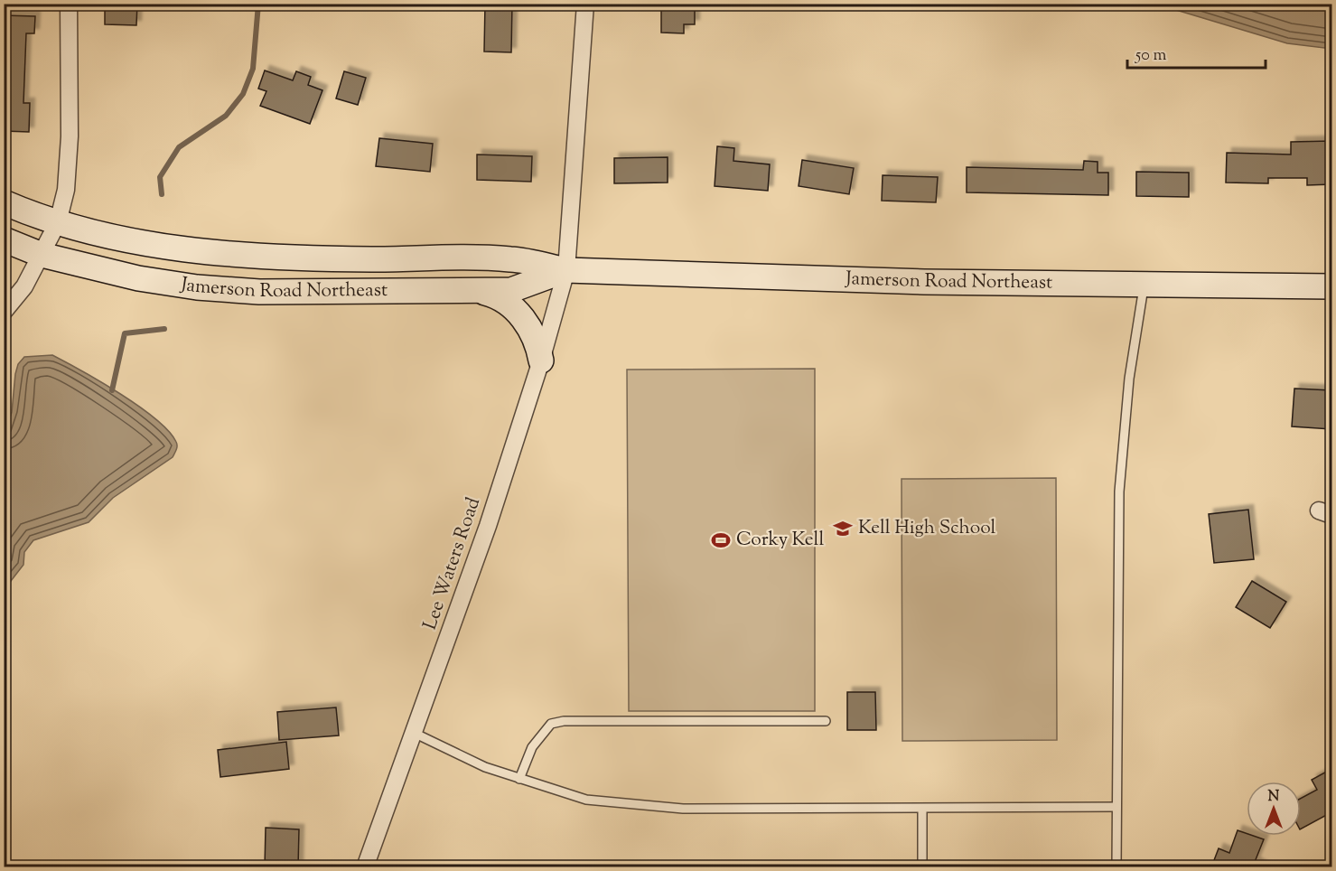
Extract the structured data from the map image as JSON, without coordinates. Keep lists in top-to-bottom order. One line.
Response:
{"streets":{"street":["Jamerson Road Northeast","Lee Waters Road"]},"crossings":[["Jamerson Road Northeast","Lee Waters Road"]],"places":{"school or university":["Kell High School"],"sports":["Corky Kell"]},"scale_bar":"50 m","north":"top"}
